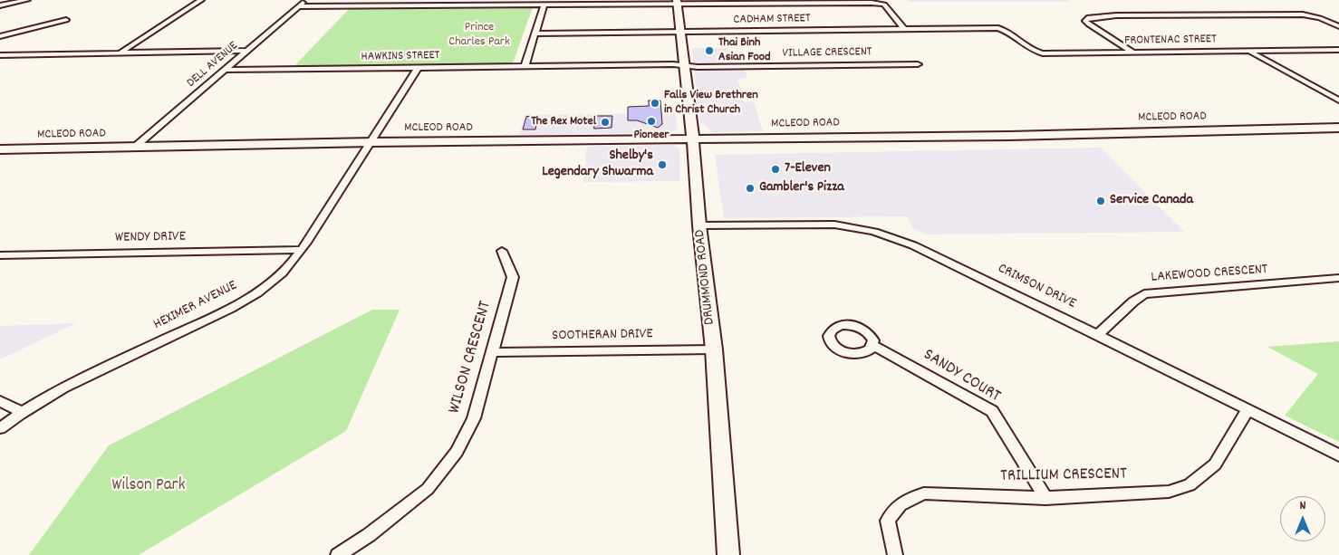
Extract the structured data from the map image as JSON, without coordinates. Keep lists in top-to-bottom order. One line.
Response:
{"streets":{"main road":["MCLEOD ROAD","DRUMMOND ROAD"],"street":["CADHAM STREET","FRONTENAC STREET","VILLAGE CRESCENT","HAWKINS STREET","DELL AVENUE","WENDY DRIVE","LAKEWOOD CRESCENT","CRIMSON DRIVE","HEXIMER AVENUE","SOOTHERAN DRIVE","WILSON CRESCENT","SANDY COURT","TRILLIUM CRESCENT"]},"crossings":[["CADHAM STREET","FRONTENAC STREET"],["CADHAM STREET","DRUMMOND ROAD"],["VILLAGE CRESCENT","HAWKINS STREET"],["VILLAGE CRESCENT","DRUMMOND ROAD"],["HAWKINS STREET","DELL AVENUE"],["HAWKINS STREET","DRUMMOND ROAD"],["HAWKINS STREET","HEXIMER AVENUE"],["DELL AVENUE","MCLEOD ROAD"],["MCLEOD ROAD","DRUMMOND ROAD"],["MCLEOD ROAD","HEXIMER AVENUE"],["WENDY DRIVE","HEXIMER AVENUE"],["LAKEWOOD CRESCENT","CRIMSON DRIVE"],["DRUMMOND ROAD","CRIMSON DRIVE"],["DRUMMOND ROAD","SOOTHERAN DRIVE"],["CRIMSON DRIVE","TRILLIUM CRESCENT"],["SOOTHERAN DRIVE","WILSON CRESCENT"],["SANDY COURT","TRILLIUM CRESCENT"]],"parks":["Prince Charles Park","Wilson Park"],"places":["Thai Binh Asian Food","Falls View Brethren in Christ Church","Pioneer","The Rex Motel","Shelby's Legendary Shwarma","7-Eleven","Gambler's Pizza","Service Canada"],"north":"top"}
